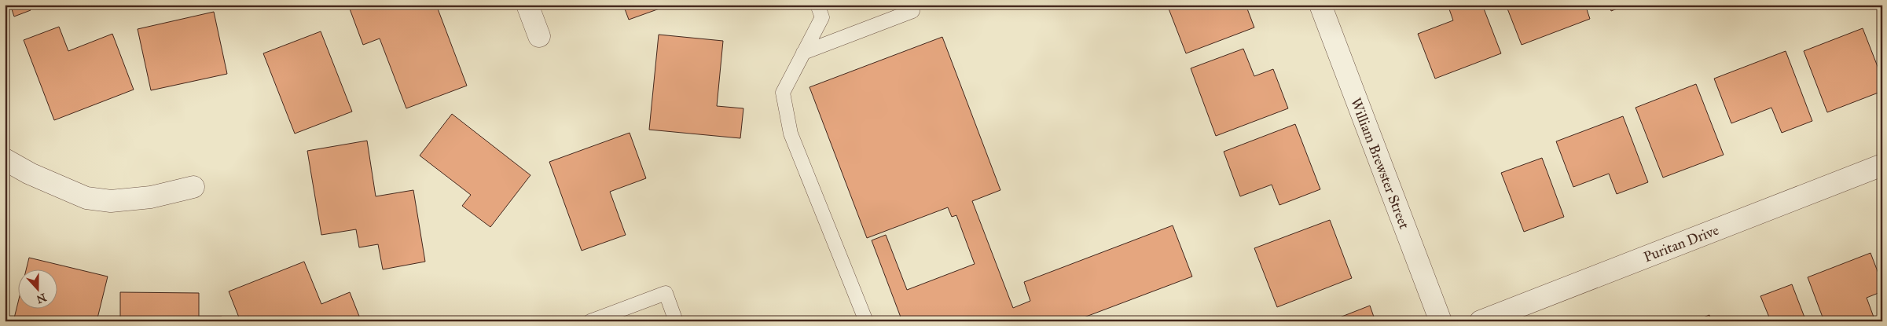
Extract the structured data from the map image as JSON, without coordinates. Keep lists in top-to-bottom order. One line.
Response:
{"streets":{"street":["William Brewster Street","Puritan Drive"]},"north":"bottom"}
